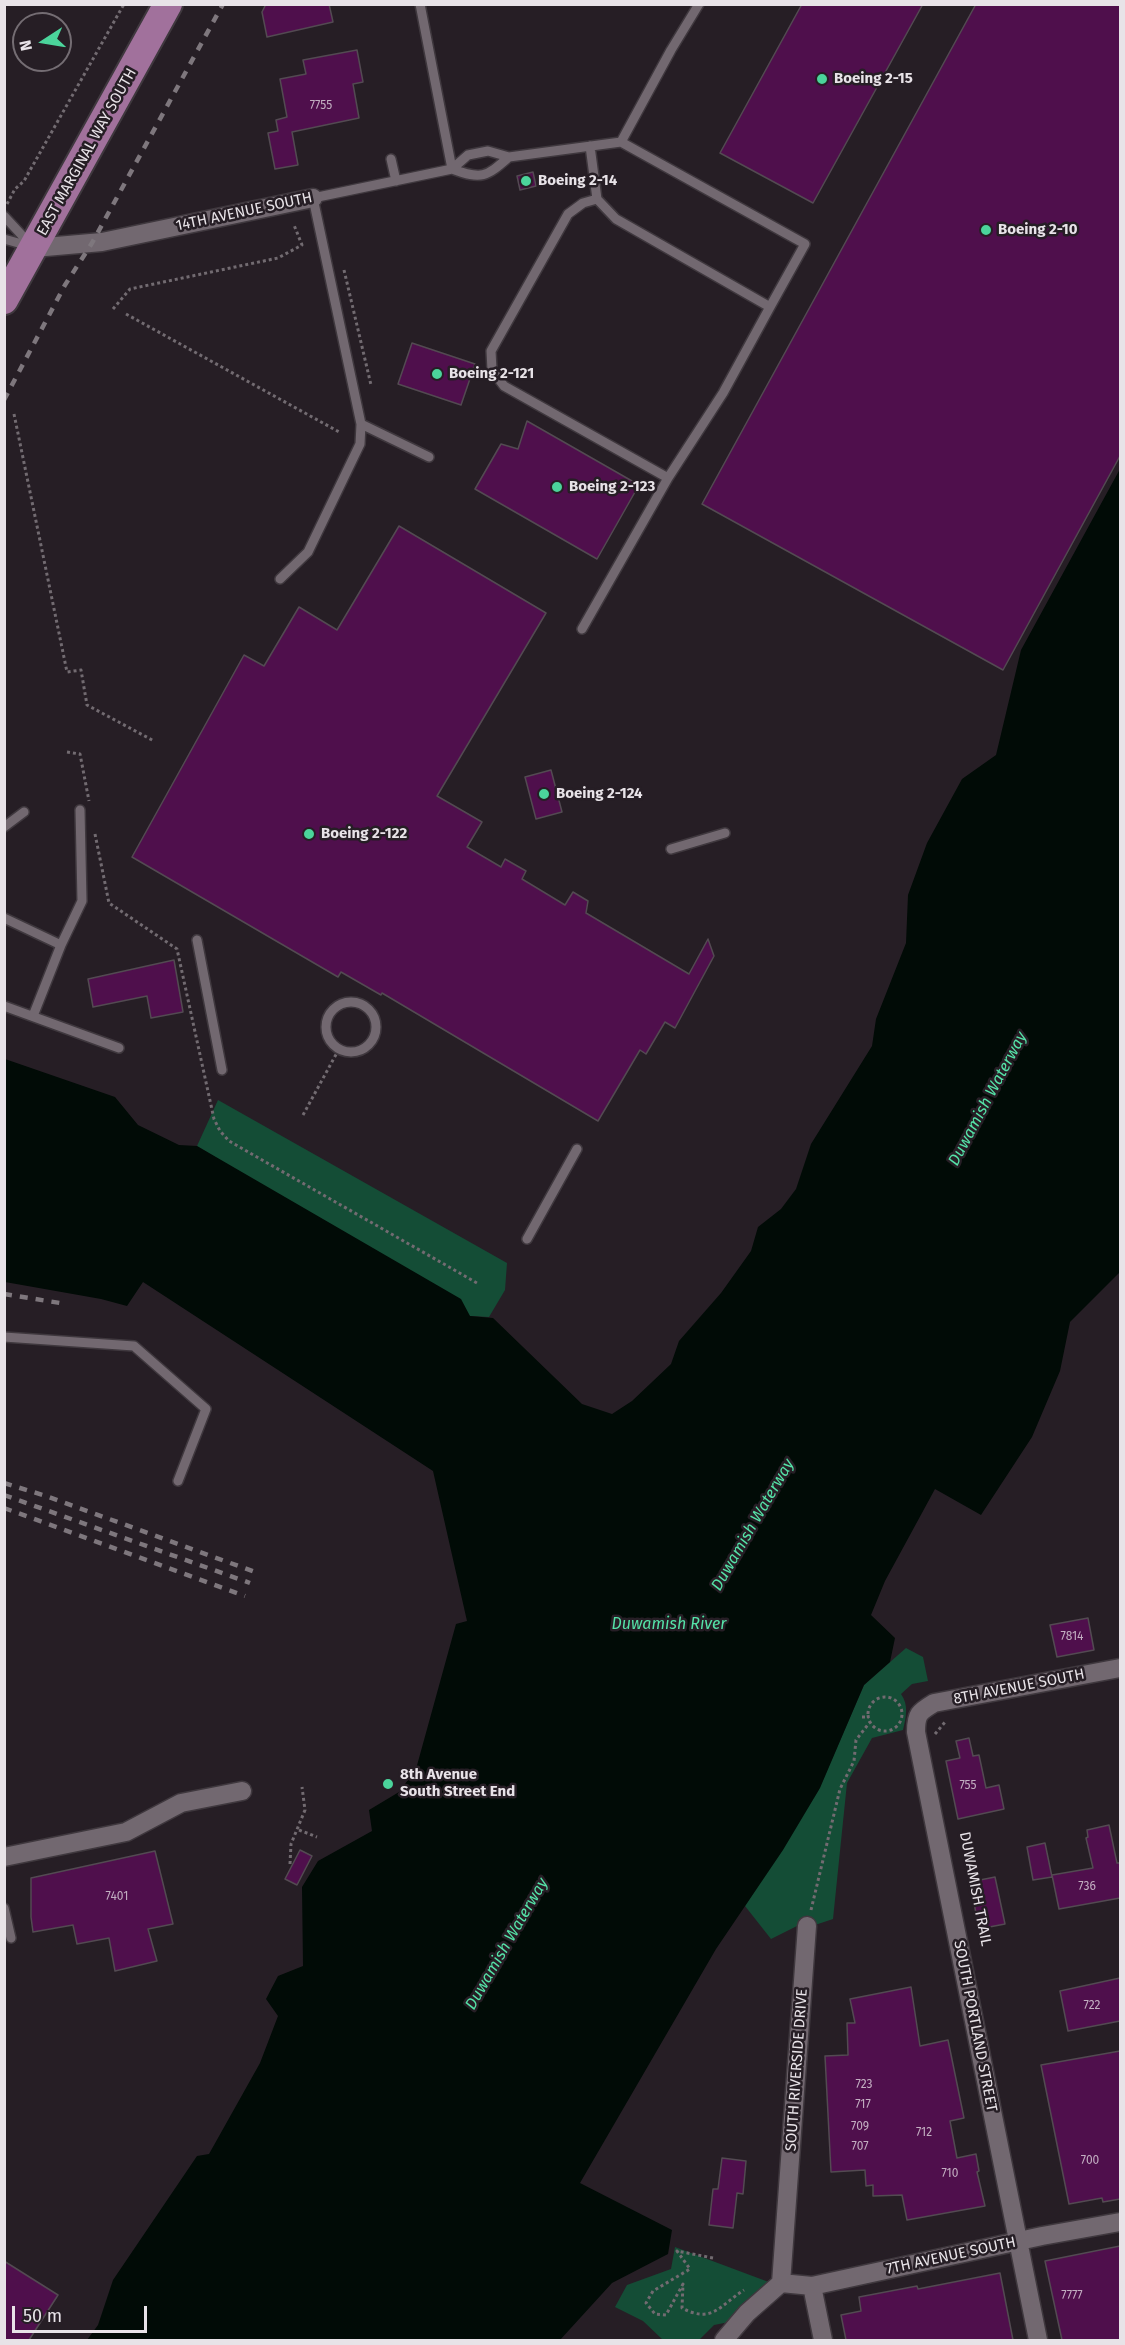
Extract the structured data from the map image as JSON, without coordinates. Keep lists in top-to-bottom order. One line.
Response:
{"streets":{"main road":["EAST MARGINAL WAY SOUTH"],"street":["14TH AVENUE SOUTH","8TH AVENUE SOUTH","SOUTH PORTLAND STREET","SOUTH RIVERSIDE DRIVE","7TH AVENUE SOUTH"]},"crossings":[["EAST MARGINAL WAY SOUTH","14TH AVENUE SOUTH"],["8TH AVENUE SOUTH","SOUTH PORTLAND STREET"],["SOUTH PORTLAND STREET","7TH AVENUE SOUTH"],["SOUTH RIVERSIDE DRIVE","7TH AVENUE SOUTH"]],"water":["Duwamish Waterway","Duwamish River"],"places":["Boeing 2-15","Boeing 2-14","Boeing 2-10","Boeing 2-121","Boeing 2-123","Boeing 2-124","Boeing 2-122","8th Avenue South Street End"],"house_numbers":["7755","7814","755","736","7401","722","723","717","709","712","707","700","710","7777"],"scale_bar":"50 m","north":"left"}
